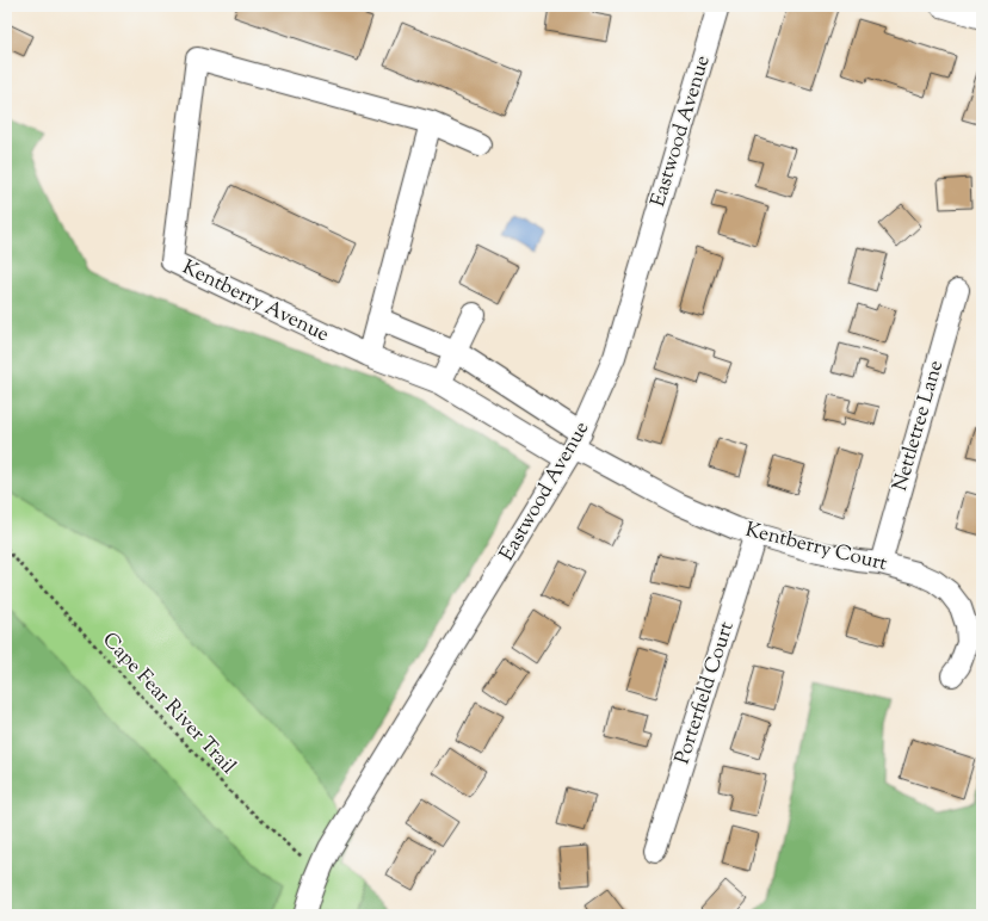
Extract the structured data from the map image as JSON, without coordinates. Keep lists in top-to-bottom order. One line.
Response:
{"streets":{"street":["Eastwood Avenue","Kentberry Avenue","Nettletree Lane","Kentberry Court","Porterfield Court"],"path":["Cape Fear River Trail"]},"crossings":[["Eastwood Avenue","Kentberry Avenue"],["Eastwood Avenue","Kentberry Court"],["Eastwood Avenue","Cape Fear River Trail"],["Kentberry Avenue","Kentberry Court"],["Nettletree Lane","Kentberry Court"],["Kentberry Court","Porterfield Court"]]}
